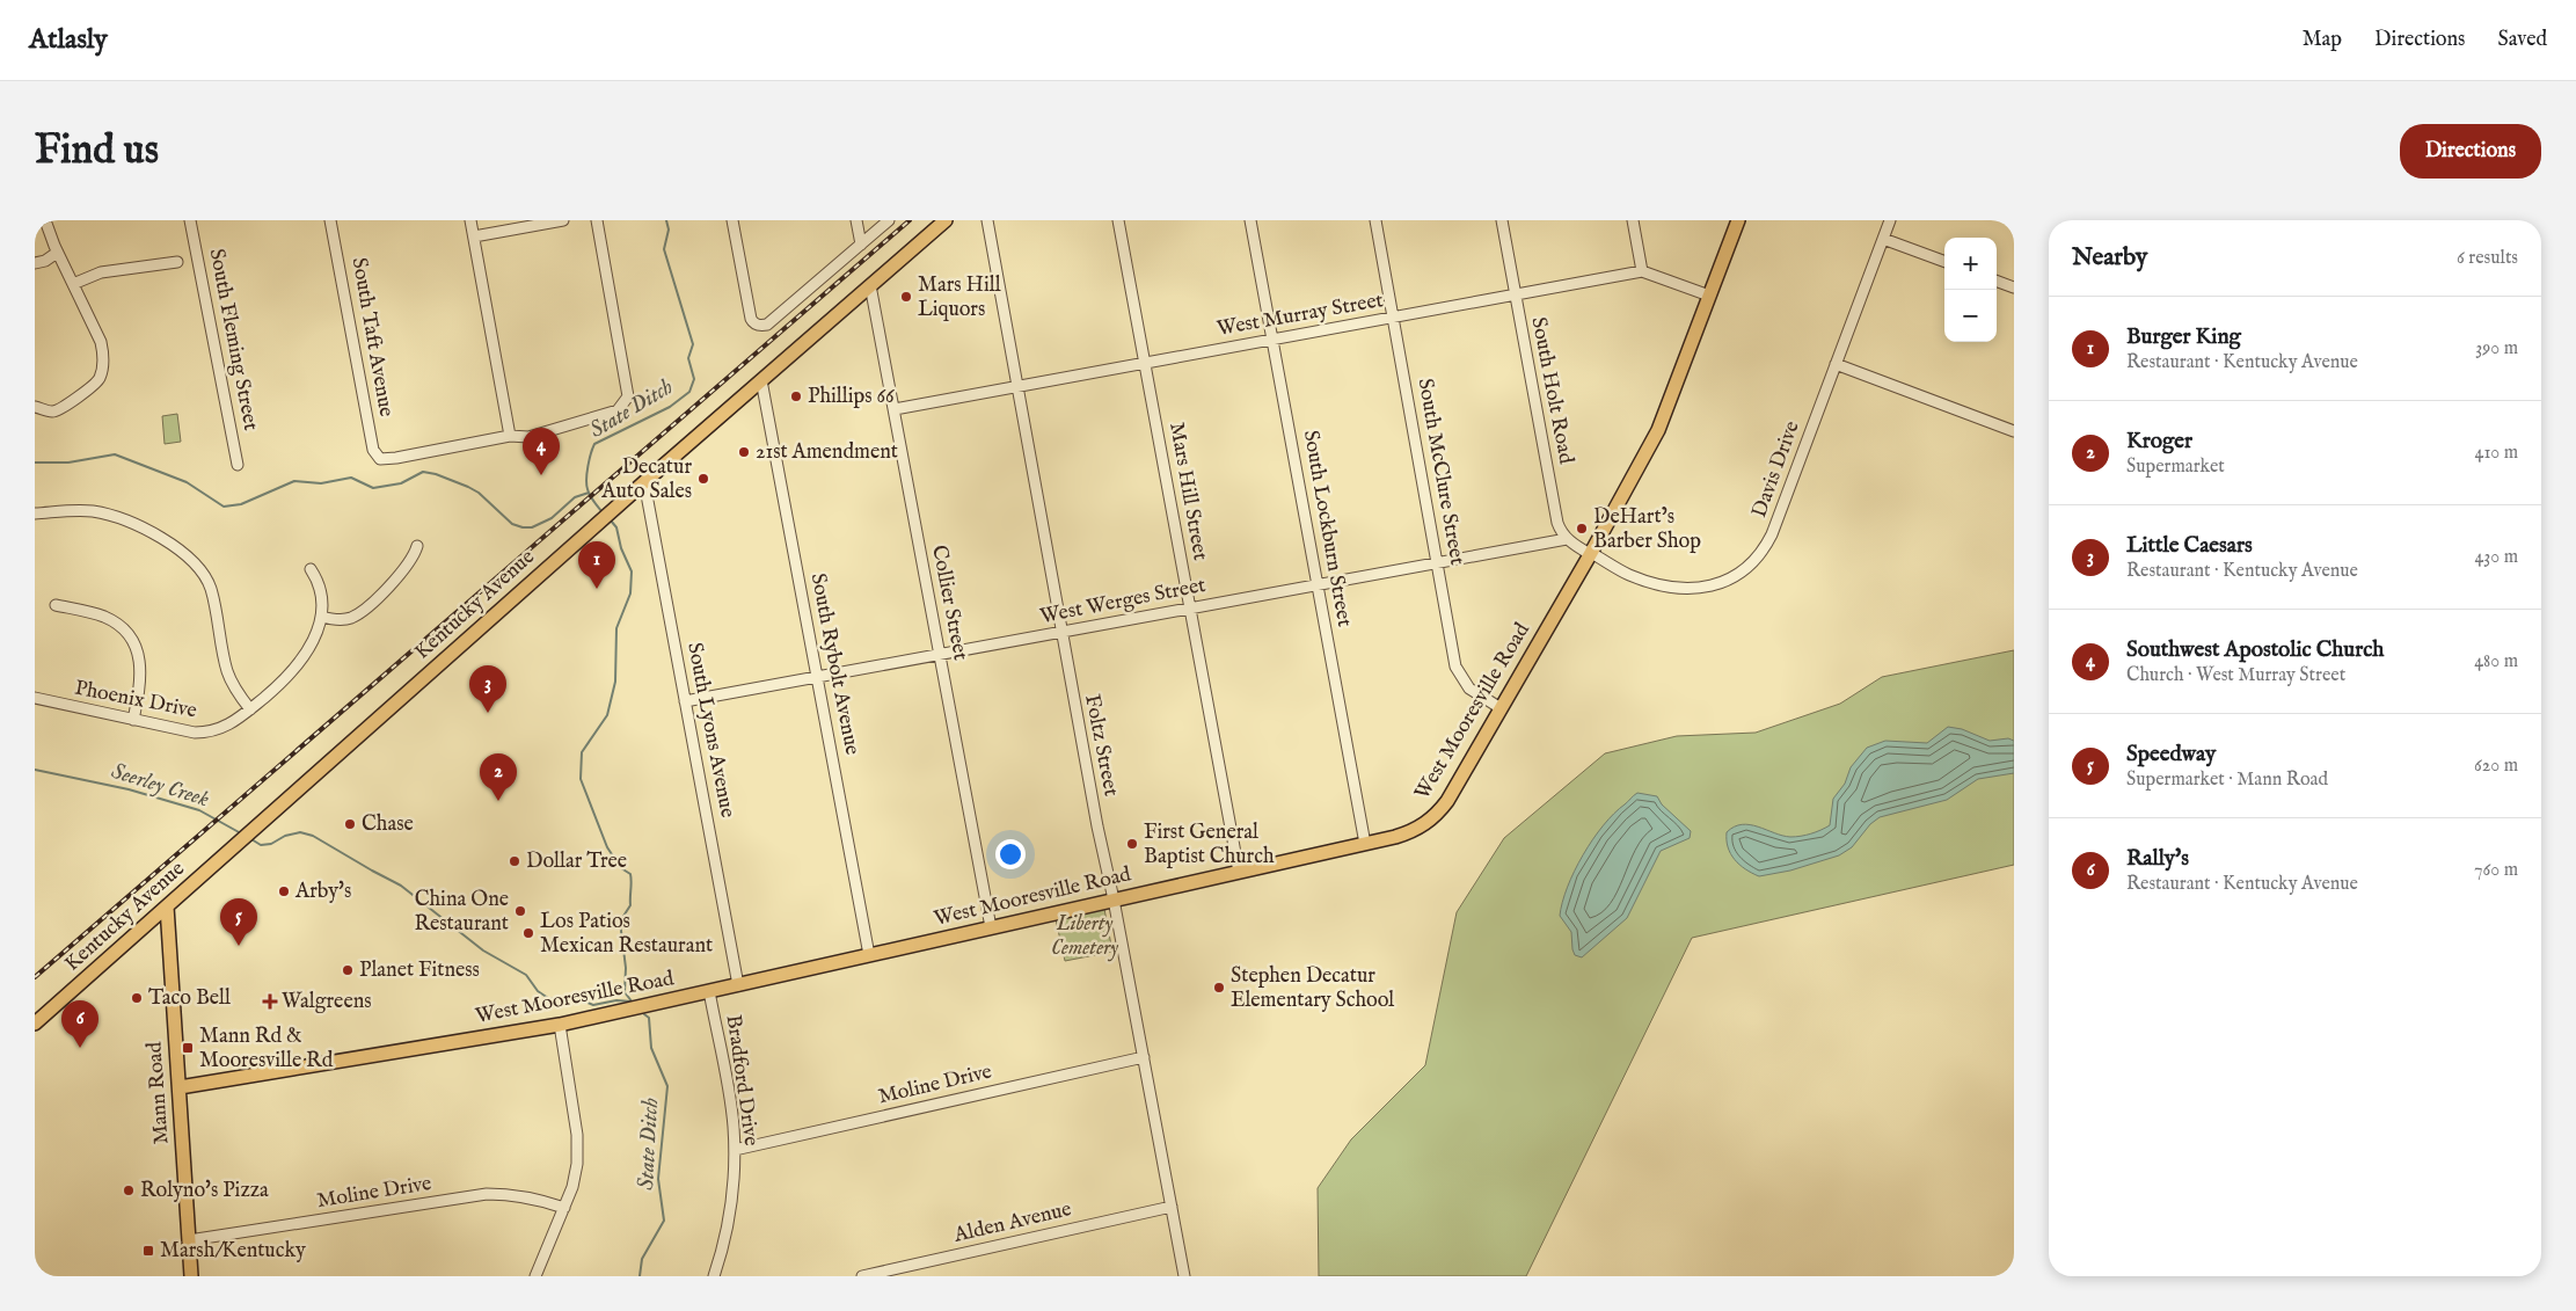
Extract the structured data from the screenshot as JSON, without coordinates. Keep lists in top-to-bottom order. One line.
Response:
{"streets":{"main road":["Kentucky Avenue","West Mooresville Road","Mann Road"],"street":["West Murray Street","South Taft Avenue","South Fleming Street","South Holt Road","Davis Drive","South McClure Street","Mars Hill Street","South Lockburn Street","West Werges Street","Collier Street","South Rybolt Avenue","Phoenix Drive","South Lyons Avenue","Foltz Street","Bradford Drive","Moline Drive","Alden Avenue"]},"crossings":[["West Murray Street","South Holt Road"],["West Murray Street","South McClure Street"],["West Murray Street","Mars Hill Street"],["West Murray Street","South Lockburn Street"],["West Murray Street","Collier Street"],["West Murray Street","Foltz Street"],["South Holt Road","West Werges Street"],["Davis Drive","West Mooresville Road"],["South McClure Street","West Werges Street"],["South McClure Street","West Mooresville Road"],["Mars Hill Street","West Werges Street"],["Mars Hill Street","West Mooresville Road"],["South Lockburn Street","West Werges Street"],["South Lockburn Street","West Mooresville Road"],["West Werges Street","Collier Street"],["West Werges Street","South Rybolt Avenue"],["West Werges Street","South Lyons Avenue"],["West Werges Street","Foltz Street"],["Collier Street","Kentucky Avenue"],["Collier Street","West Mooresville Road"],["Kentucky Avenue","South Rybolt Avenue"],["Kentucky Avenue","South Lyons Avenue"],["Kentucky Avenue","Mann Road"],["South Rybolt Avenue","West Mooresville Road"],["West Mooresville Road","South Lyons Avenue"],["West Mooresville Road","Foltz Street"],["West Mooresville Road","Bradford Drive"],["West Mooresville Road","Mann Road"],["Foltz Street","Moline Drive"],["Foltz Street","Alden Avenue"],["Bradford Drive","Moline Drive"],["Moline Drive","Mann Road"]],"water":["State Ditch","Seerley Creek"],"parks":["Liberty Cemetery"],"places":{"other":["Mars Hill Liquors","Phillips 66","21st Amendment","Decatur Auto Sales","DeHart’s Barber Shop","Chase","First General Baptist Church","Dollar Tree","Arby's","China One Restaurant","Los Patios Mexican Restaurant","Planet Fitness","Stephen Decatur Elementary School","Taco Bell","Rolyno's Pizza"],"health":["Walgreens"],"transit":["Mann Rd & Mooresville Rd","Marsh/Kentucky"]},"page":{"header":"Atlasly","nav":["Map","Directions","Saved"],"buttons":"Directions","title":"Find us","heading":["Nearby","6 results"],"map_buttons":["+","−"],"list":[{"mark":"1","name":"Burger King","note":"Restaurant · Kentucky Avenue","value":"390 m"},{"mark":"2","name":"Kroger","note":"Supermarket","value":"410 m"},{"mark":"3","name":"Little Caesars","note":"Restaurant · Kentucky Avenue","value":"430 m"},{"mark":"4","name":"Southwest Apostolic Church","note":"Church · West Murray Street","value":"480 m"},{"mark":"5","name":"Speedway","note":"Supermarket · Mann Road","value":"620 m"},{"mark":"6","name":"Rally's","note":"Restaurant · Kentucky Avenue","value":"760 m"}],"pins":["4","1","3","2","5","6"]}}
